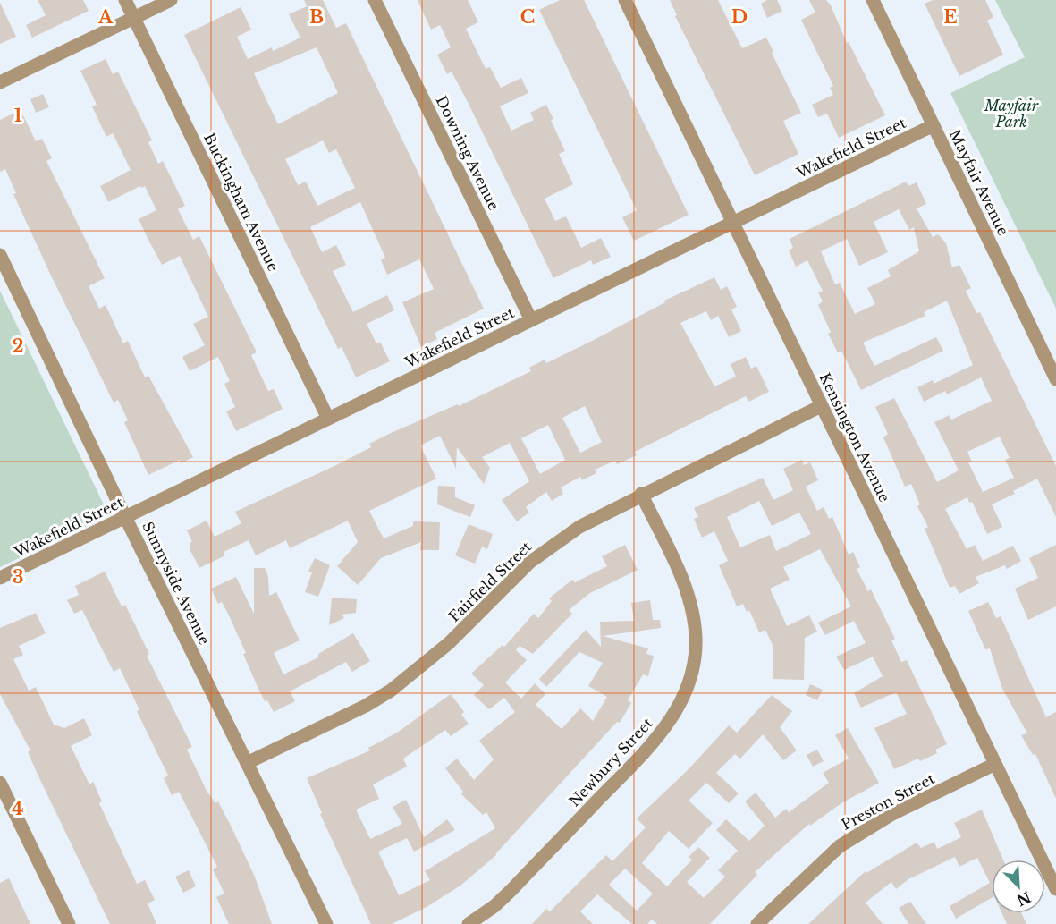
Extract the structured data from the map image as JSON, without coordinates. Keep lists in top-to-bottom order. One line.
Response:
{"streets":{"street":["Wakefield Street","Downing Avenue","Mayfair Avenue","Buckingham Avenue","Kensington Avenue","Fairfield Street","Sunnyside Avenue","Newbury Street","Preston Street"]},"crossings":[["Wakefield Street","Downing Avenue"],["Wakefield Street","Mayfair Avenue"],["Wakefield Street","Buckingham Avenue"],["Wakefield Street","Kensington Avenue"],["Wakefield Street","Sunnyside Avenue"],["Kensington Avenue","Fairfield Street"],["Kensington Avenue","Preston Street"],["Fairfield Street","Sunnyside Avenue"],["Fairfield Street","Newbury Street"]],"parks":["Mayfair Park"],"north":"bottom right","grid":{"columns":["A","B","C","D","E"],"rows":["1","2","3","4"]}}
